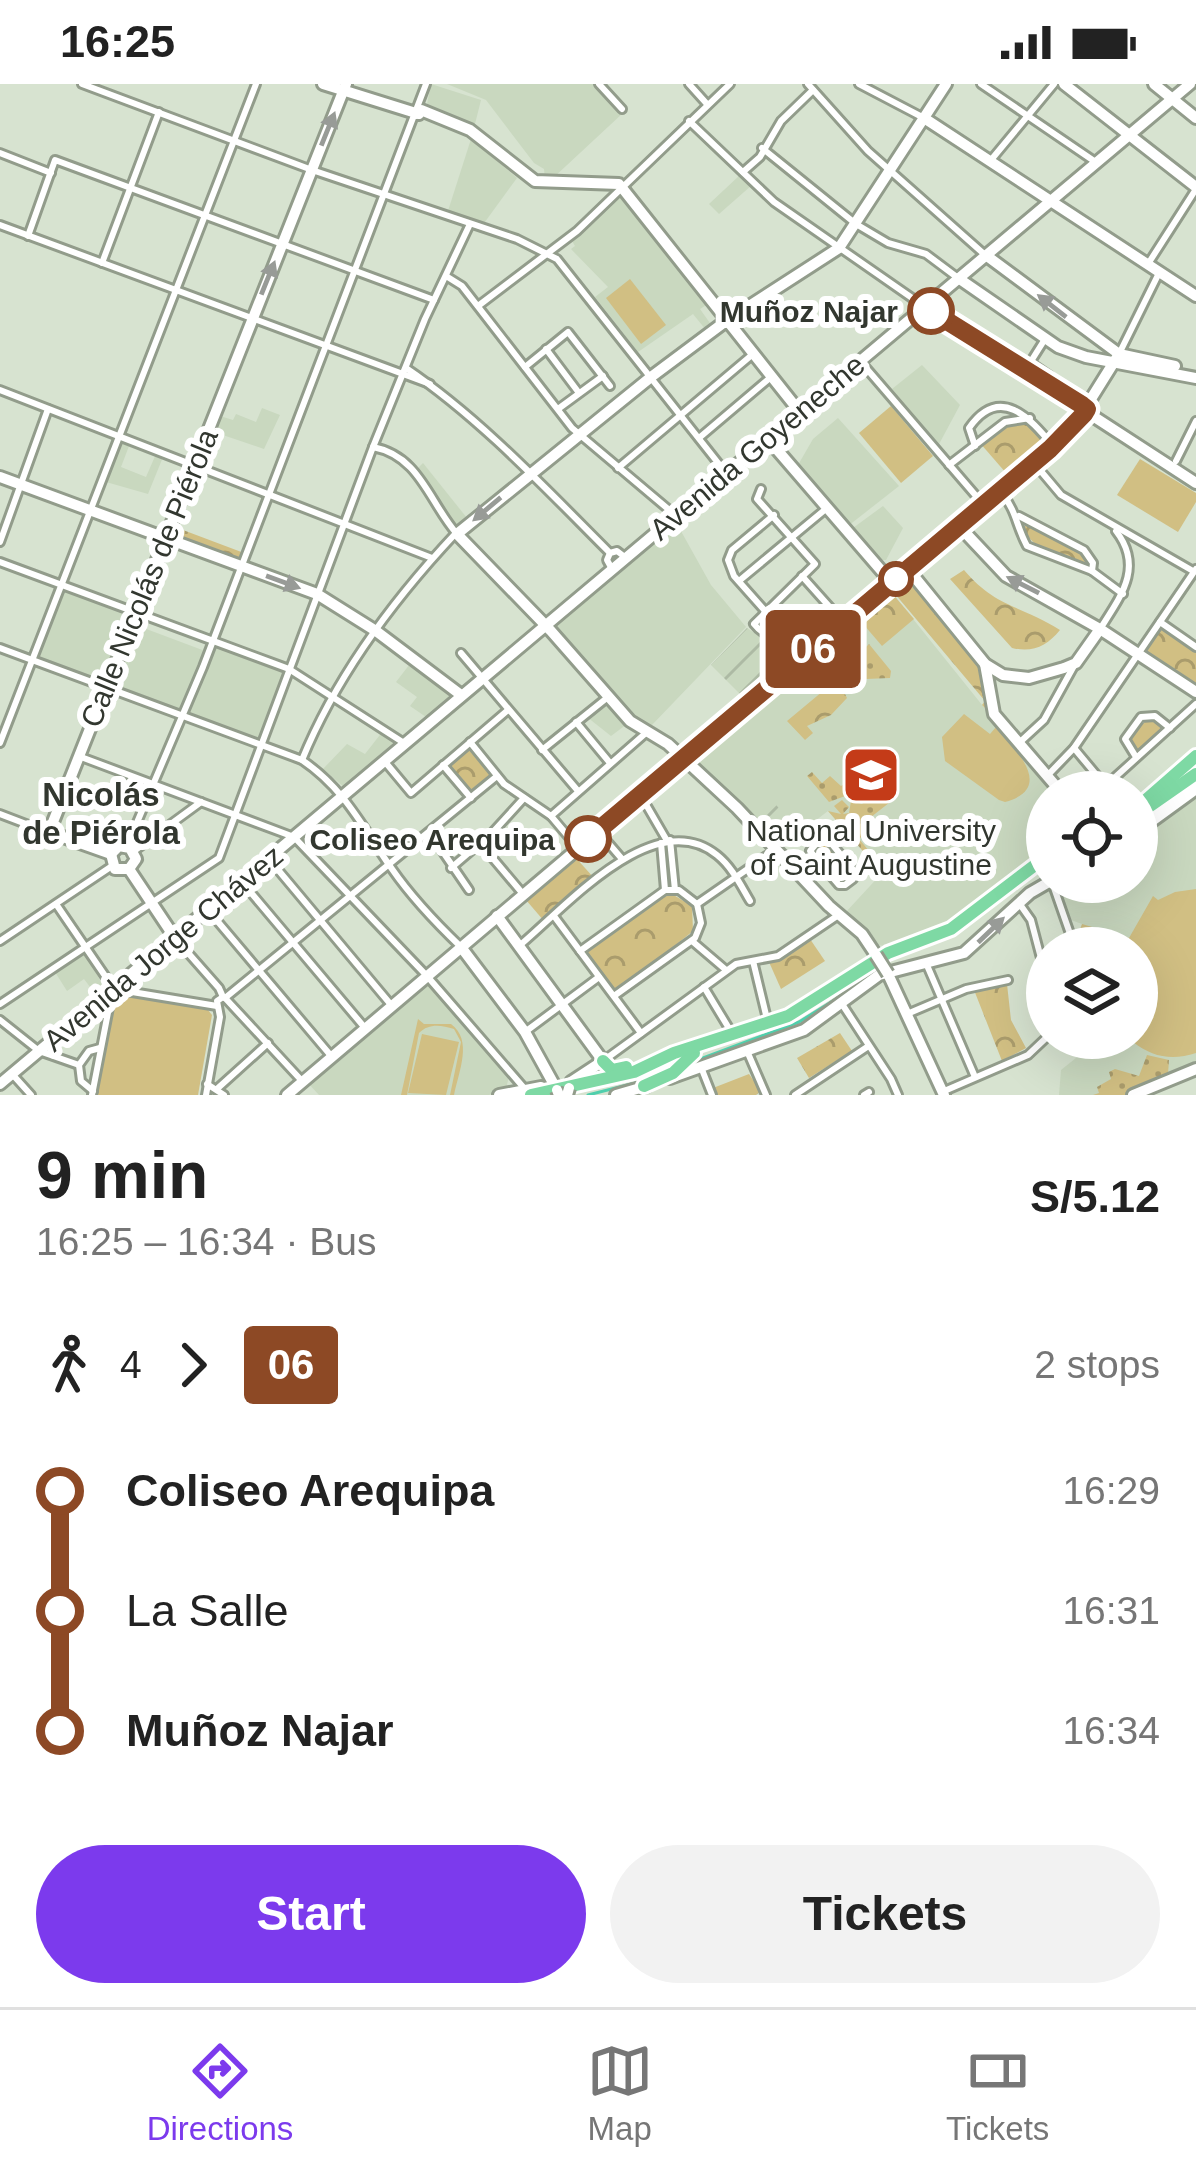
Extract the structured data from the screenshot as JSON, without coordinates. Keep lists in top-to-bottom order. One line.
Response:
{"streets":{"street":["Avenida Goyeneche","Calle Nicolás de Piérola","Avenida Jorge Chávez"]},"crossings":[["Avenida Goyeneche","Avenida Jorge Chávez"]],"districts":["Nicolás de Piérola"],"places":{"other":["Muñoz Najar","Coliseo Arequipa"],"school or university":["National University of Saint Augustine"]},"lines":["bus line 06"],"page":{"status":"16:25","on_map":"06","heading":["9 min","16:25 – 16:34 · Bus","S/5.12"],"legs":["4","06","2 stops"],"list":[{"name":"Coliseo Arequipa","value":"16:29"},{"name":"La Salle","value":"16:31"},{"name":"Muñoz Najar","value":"16:34"}],"buttons":["Start","Tickets"],"tabs":["Directions","Map","Tickets"]}}
